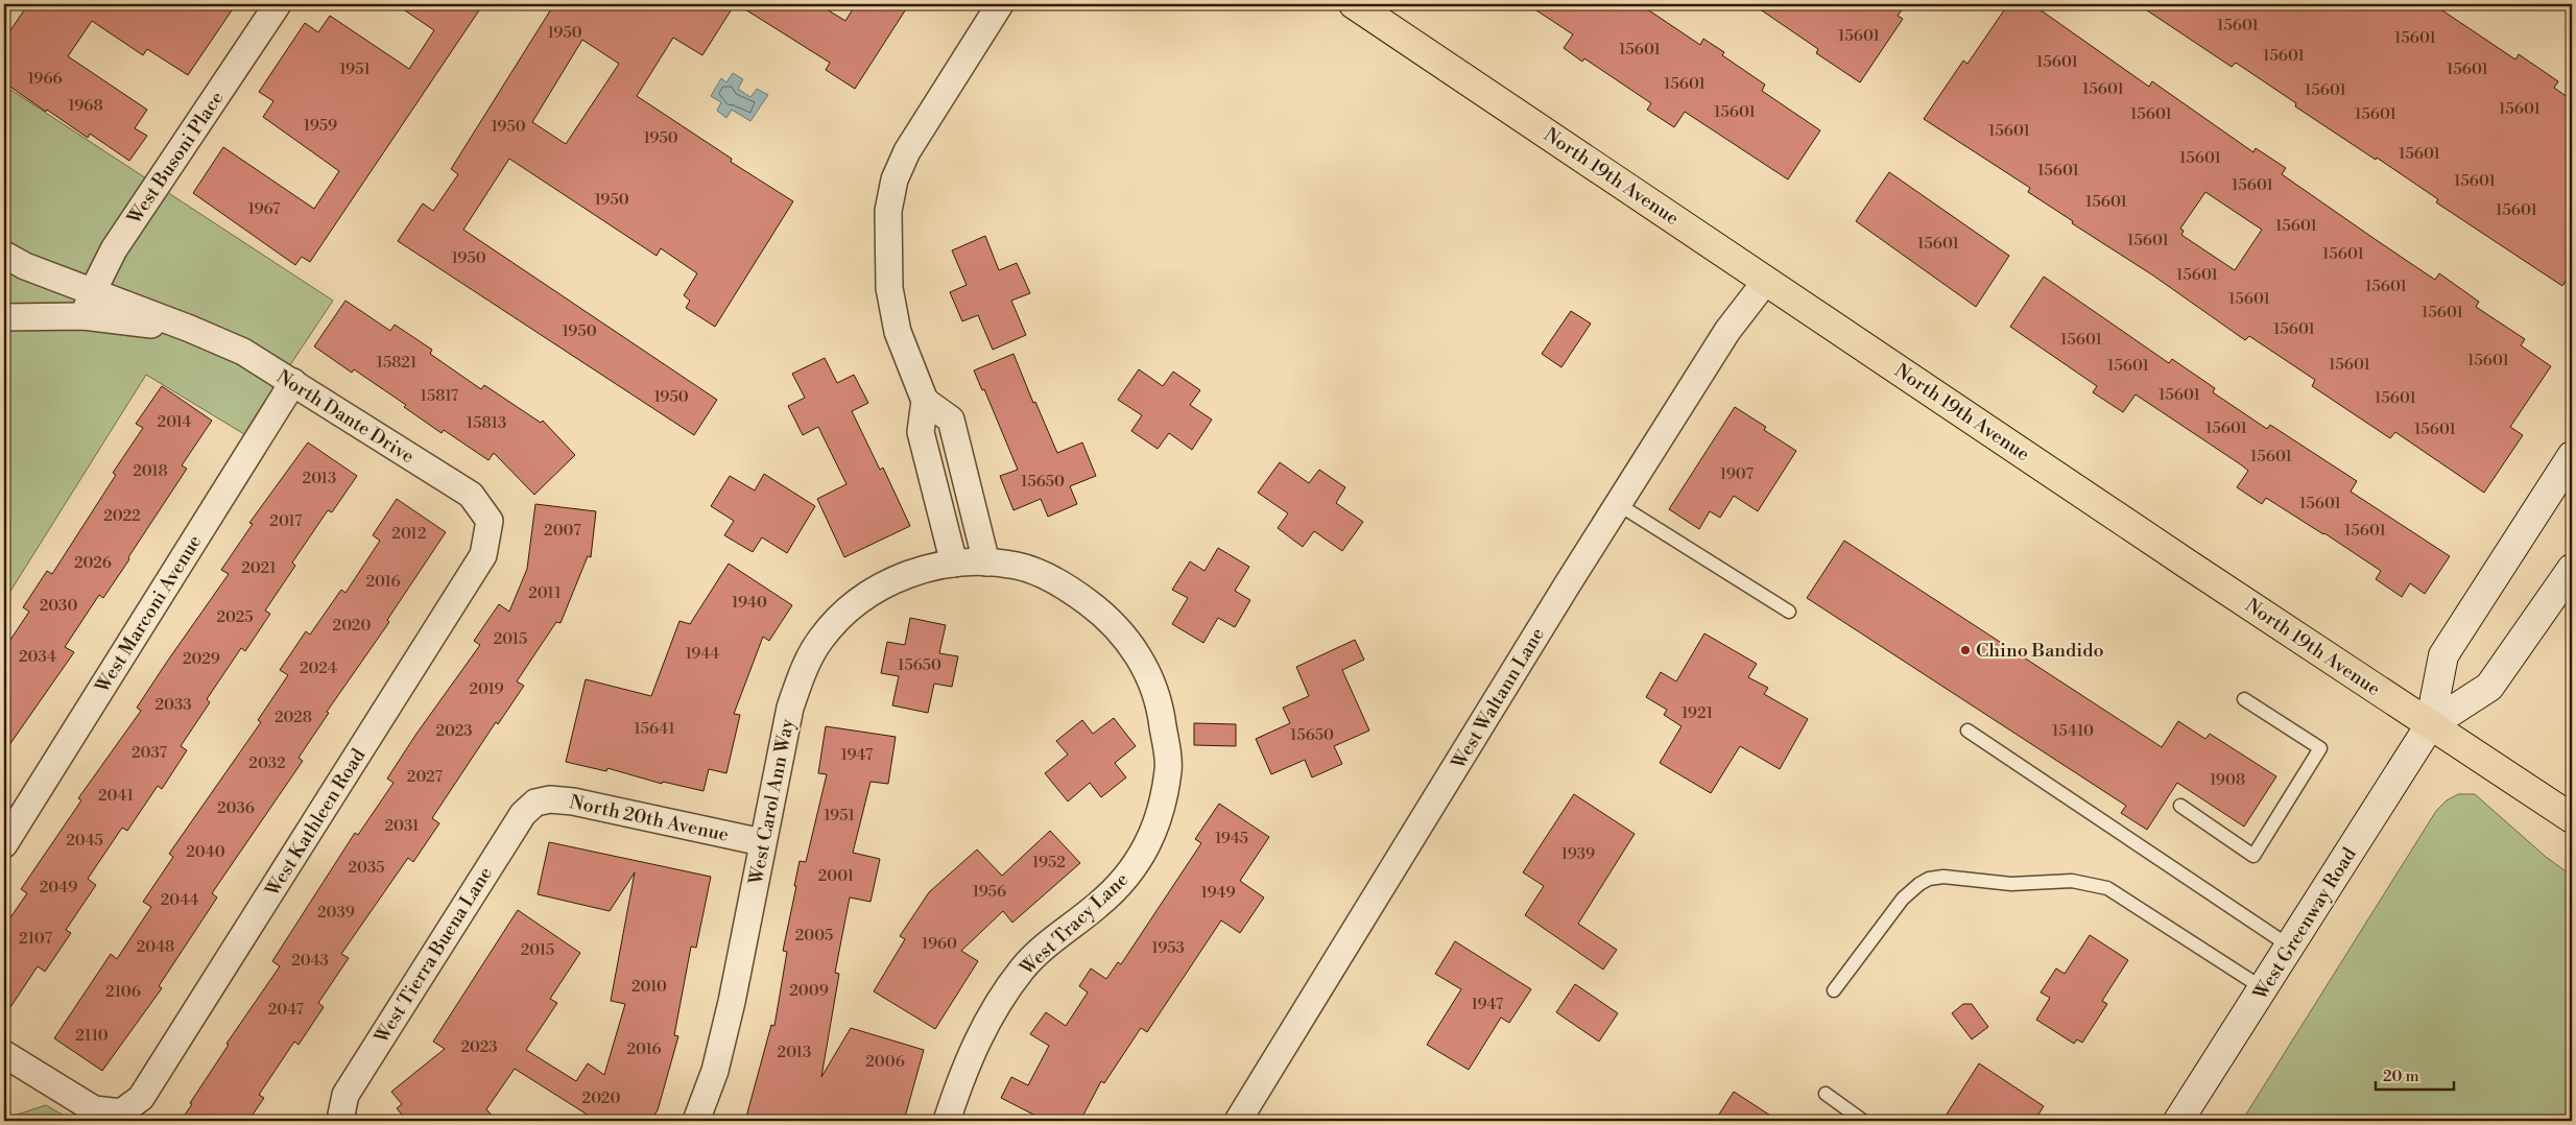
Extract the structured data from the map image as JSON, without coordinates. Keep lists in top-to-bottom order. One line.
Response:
{"streets":{"main road":["North 19th Avenue","West Greenway Road"],"street":["West Busoni Place","North Dante Drive","West Marconi Avenue","West Waltann Lane","West Carol Ann Way","North 20th Avenue","West Kathleen Road","West Tracy Lane","West Tierra Buena Lane"]},"crossings":[["West Busoni Place","North Dante Drive"],["North 19th Avenue","West Waltann Lane"],["North 19th Avenue","West Greenway Road"],["North Dante Drive","West Marconi Avenue"],["North Dante Drive","West Kathleen Road"],["West Carol Ann Way","North 20th Avenue"],["West Carol Ann Way","West Tracy Lane"],["North 20th Avenue","West Tierra Buena Lane"]],"places":["Chino Bandido"],"house_numbers":["15601","1950","15601","15601","15601","15601","15601","1951","15601","1966","15601","15601","15601","1968","15601","15601","15601","15601","1959","1950","15601","1950","15601","15601","15601","15601","15601","1950","15601","1967","15601","15601","15601","15601","15601","1950","15601","15601","15601","15601","15601","1950","15601","15601","15821","15601","15601","15601","15817","1950","15601","2014","15813","15601","15601","15601","2018","1907","2013","15650","15601","2022","2017","2007","15601","2012","2026","2021","2016","2011","1940","2030","2025","2020","2015","1944","2034","2029","15650","2024","2019","2033","1921","2028","15641","2023","15410","15650","2037","1947","2032","2027","1908","2041","2036","1951","2031","1945","2045","2040","1939","1952","2035","2001","2049","1956","1949","2044","2039","2005","2107","1960","2048","1953","2015","2043","2010","2009","2106","1947","2047","2110","2023","2016","2013","2006","2020"],"scale_bar":"20 m"}
